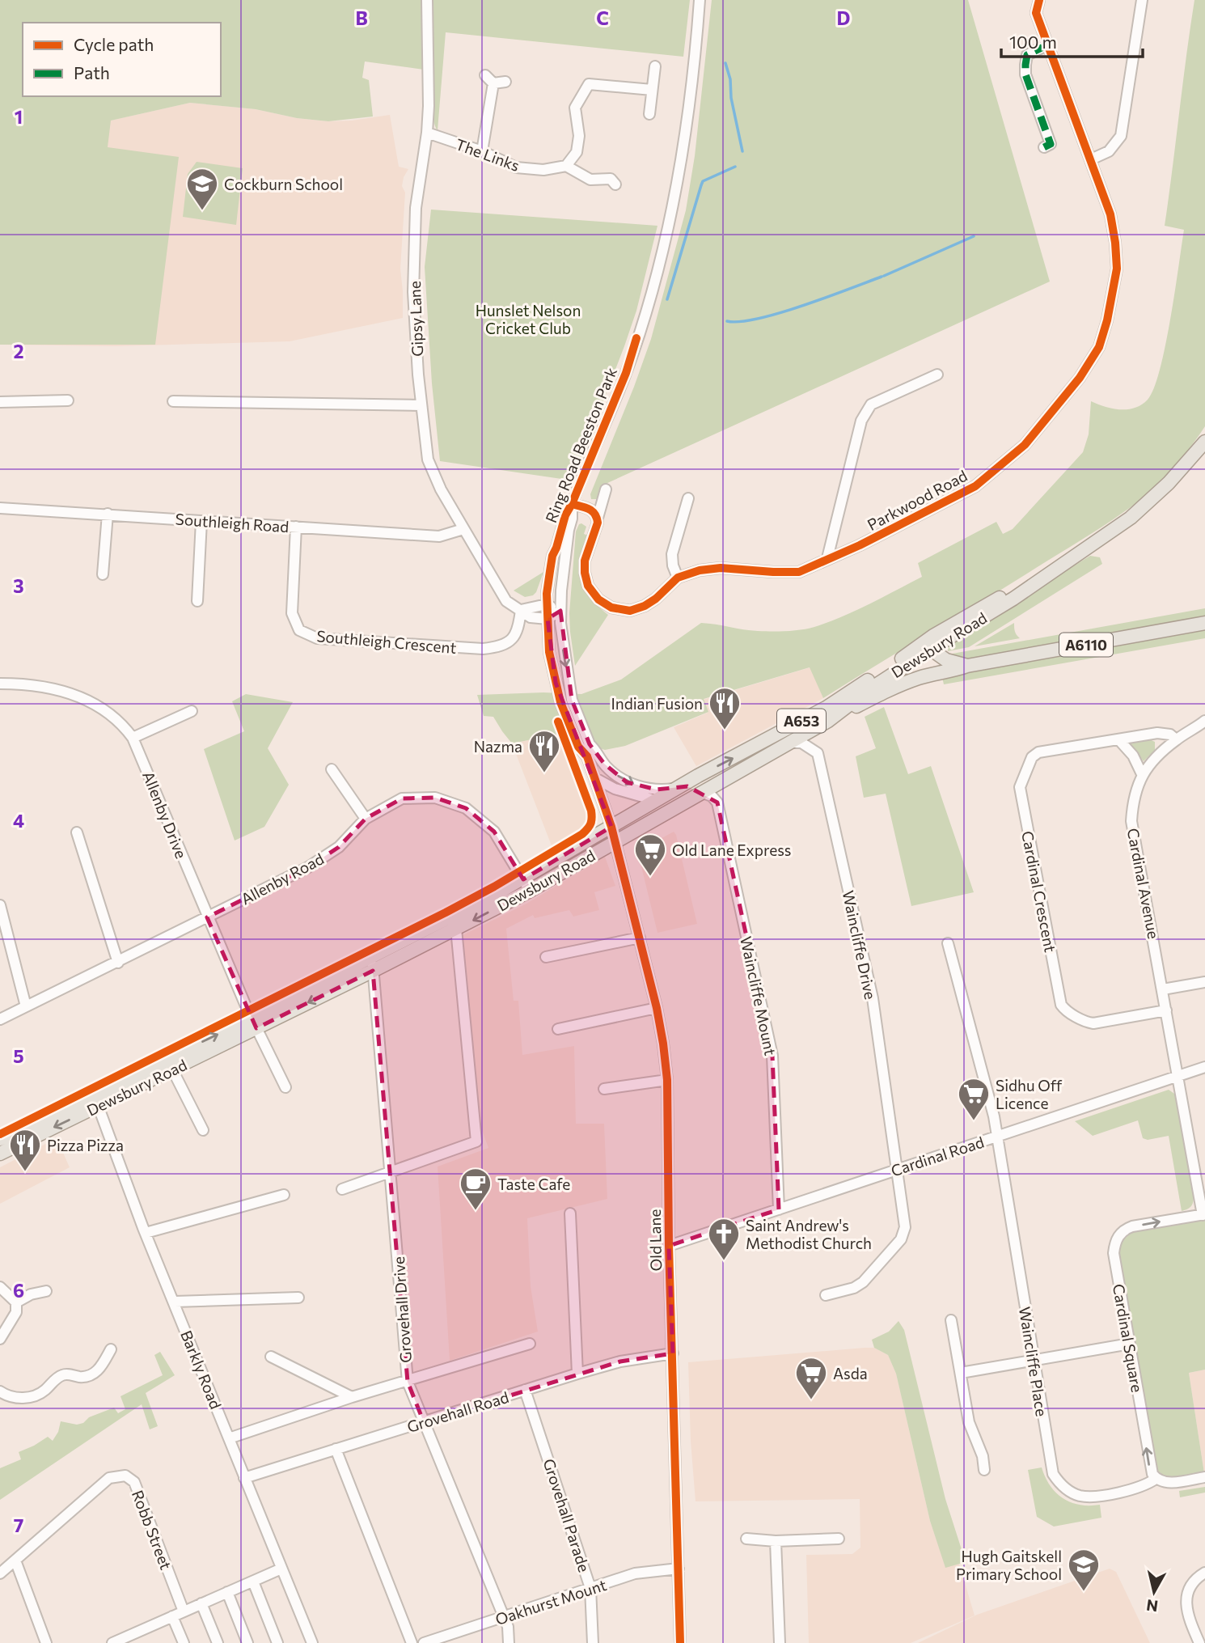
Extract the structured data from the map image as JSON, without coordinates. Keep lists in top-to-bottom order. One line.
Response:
{"streets":{"main road":["Dewsbury Road","A6110","A653"],"street":["The Links","Gipsy Lane","Ring Road Beeston Park","Parkwood Road","Southleigh Road","Southleigh Crescent","Allenby Drive","Allenby Road","Cardinal Avenue","Cardinal Crescent","Waincliffe Drive","Waincliffe Mount","Cardinal Road","Old Lane","Grovehall Drive","Cardinal Square","Waincliffe Place","Barkly Road","Grovehall Road","Grovehall Parade","Robb Street","Oakhurst Mount"]},"crossings":[["The Links","Gipsy Lane"],["Gipsy Lane","Ring Road Beeston Park"],["Gipsy Lane","Southleigh Road"],["Gipsy Lane","Southleigh Crescent"],["Ring Road Beeston Park","Dewsbury Road"],["Ring Road Beeston Park","Old Lane"],["Southleigh Road","Southleigh Crescent"],["Dewsbury Road","A6110"],["Dewsbury Road","Allenby Drive"],["Dewsbury Road","Allenby Road"],["Dewsbury Road","Waincliffe Drive"],["Dewsbury Road","Waincliffe Mount"],["Dewsbury Road","Old Lane"],["Dewsbury Road","Grovehall Drive"],["Dewsbury Road","Barkly Road"],["Allenby Drive","Allenby Road"],["Cardinal Avenue","Cardinal Crescent"],["Cardinal Avenue","Cardinal Road"],["Cardinal Avenue","Cardinal Square"],["Waincliffe Drive","Cardinal Road"],["Waincliffe Mount","Cardinal Road"],["Cardinal Road","Old Lane"],["Cardinal Road","Waincliffe Place"],["Old Lane","Grovehall Road"],["Old Lane","Oakhurst Mount"],["Grovehall Drive","Grovehall Road"],["Grovehall Drive","Oakhurst Mount"],["Cardinal Square","Waincliffe Place"],["Barkly Road","Grovehall Road"],["Grovehall Road","Grovehall Parade"],["Grovehall Parade","Oakhurst Mount"]],"parks":["Hunslet Nelson Cricket Club"],"places":{"school or university":["Cockburn School","Hugh Gaitskell Primary School"],"restaurant":["Indian Fusion","Nazma","Pizza Pizza"],"supermarket":["Old Lane Express","Sidhu Off Licence","Asda"],"cafe":["Taste Cafe"],"church":["Saint Andrew's Methodist Church"]},"legend":["Cycle path","Path"],"scale_bar":"100 m","north":"bottom","grid":{"columns":["B","C","D"],"rows":["1","2","3","4","5","6","7"]}}
